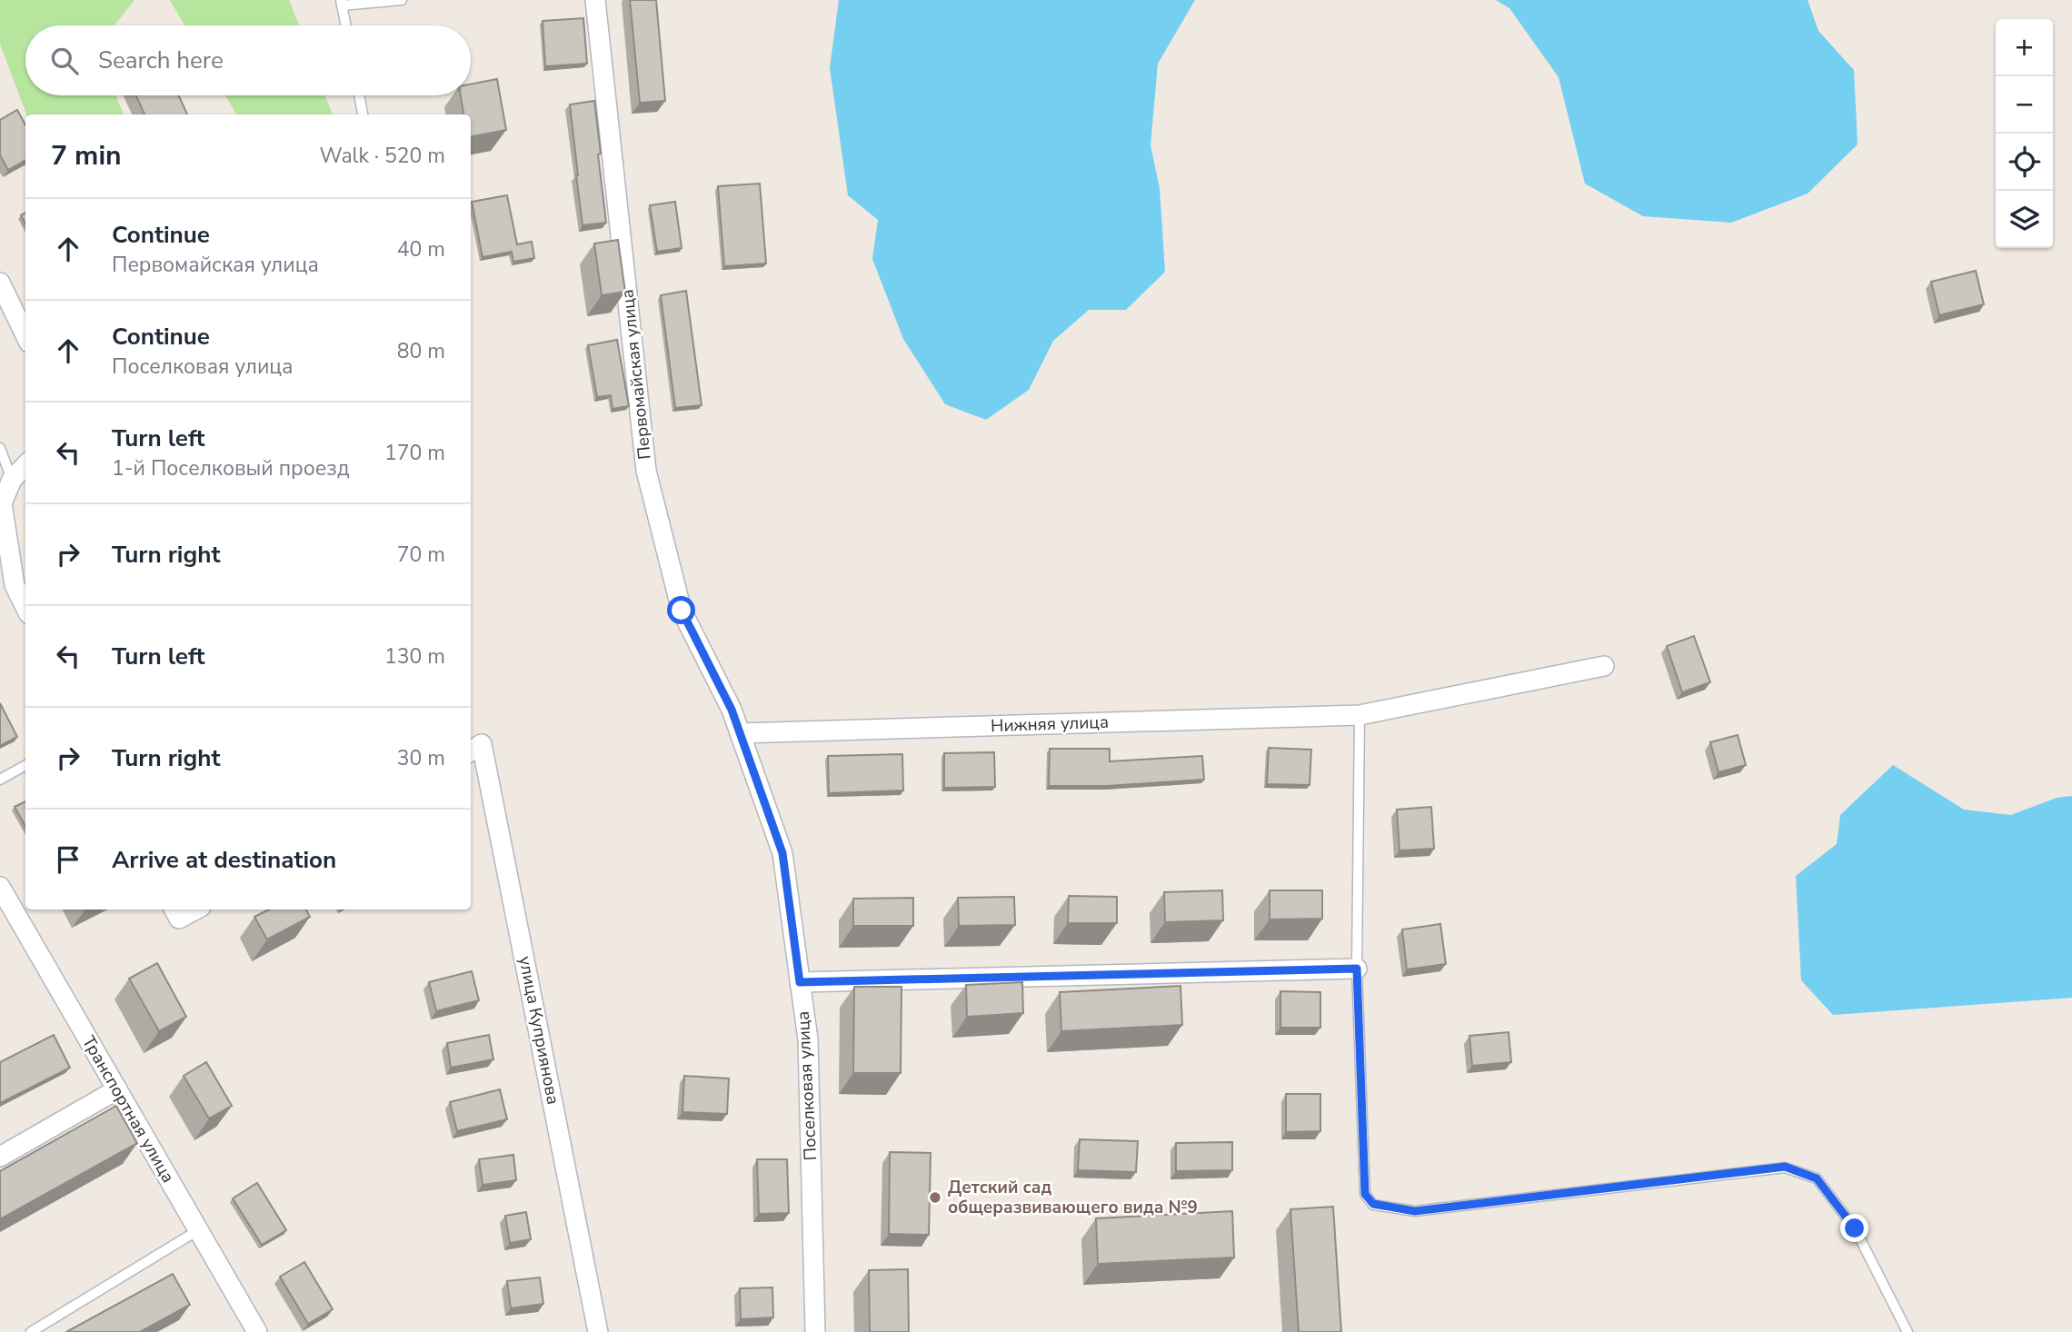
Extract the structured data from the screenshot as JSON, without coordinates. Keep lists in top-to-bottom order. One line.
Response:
{"streets":{"street":["Первомайская улица","Нижняя улица","улица Куприянова","Поселковая улица","Транспортная улица"]},"crossings":[["Первомайская улица","Нижняя улица"],["Первомайская улица","Поселковая улица"],["Нижняя улица","Поселковая улица"]],"places":["Детский сад общеразвивающего вида №9"],"page":{"map_buttons":["+","−"],"search":"Search here","heading":["7 min","Walk · 520 m"],"list":[["Continue","Первомайская улица","40 m"],["Continue","Поселковая улица","80 m"],["Turn left","1-й Поселковый проезд","170 m"],["Turn right","70 m"],["Turn left","130 m"],["Turn right","30 m"],"Arrive at destination"]}}
